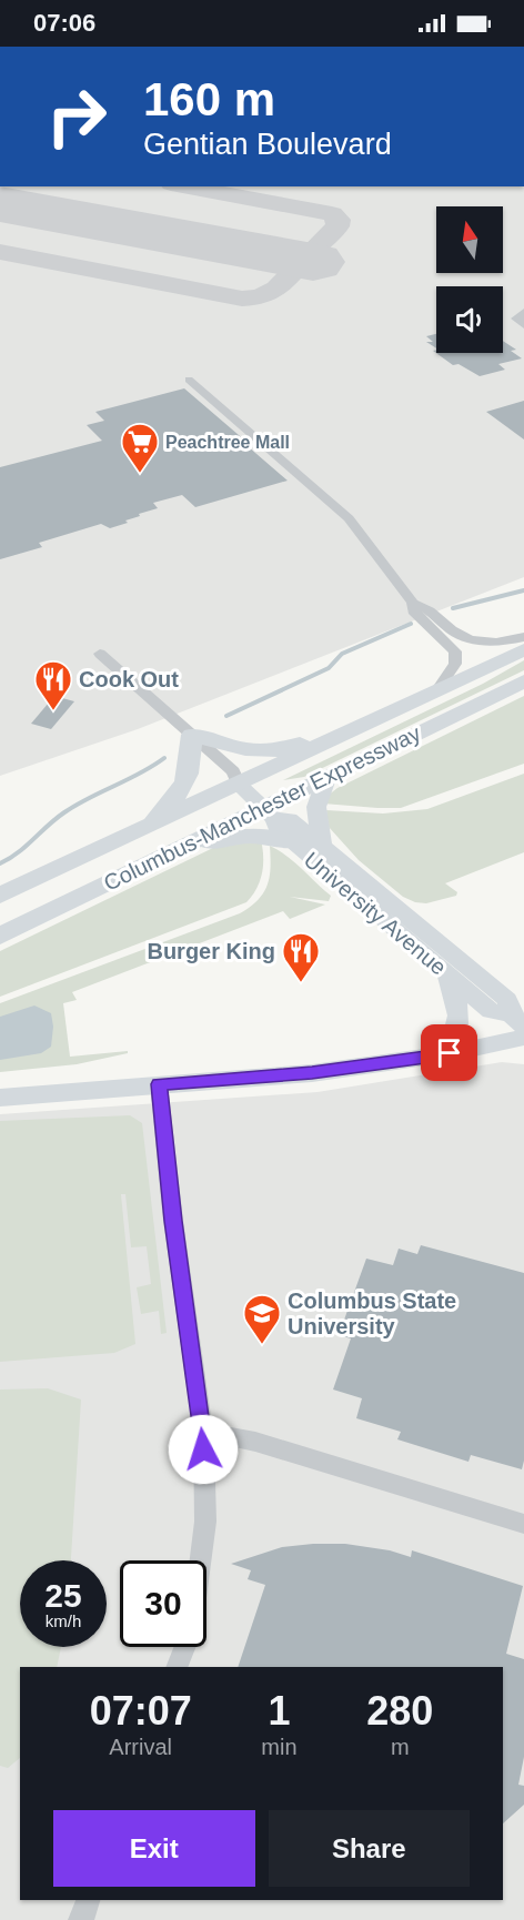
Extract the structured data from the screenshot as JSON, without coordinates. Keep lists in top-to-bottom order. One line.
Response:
{"streets":{"highway":["Columbus-Manchester Expressway"],"main road":["University Avenue"]},"crossings":[["Columbus-Manchester Expressway","University Avenue"]],"places":{"supermarket":["Peachtree Mall"],"restaurant":["Cook Out","Burger King"],"school or university":["Columbus State University"]},"north":"top","page":{"status":"07:06","turn":["160 m","Gentian Boulevard"],"speed":"25 km/h","limit":"30","eta":["07:07","Arrival","1","min","280","m"],"buttons":["Exit","Share"]}}
